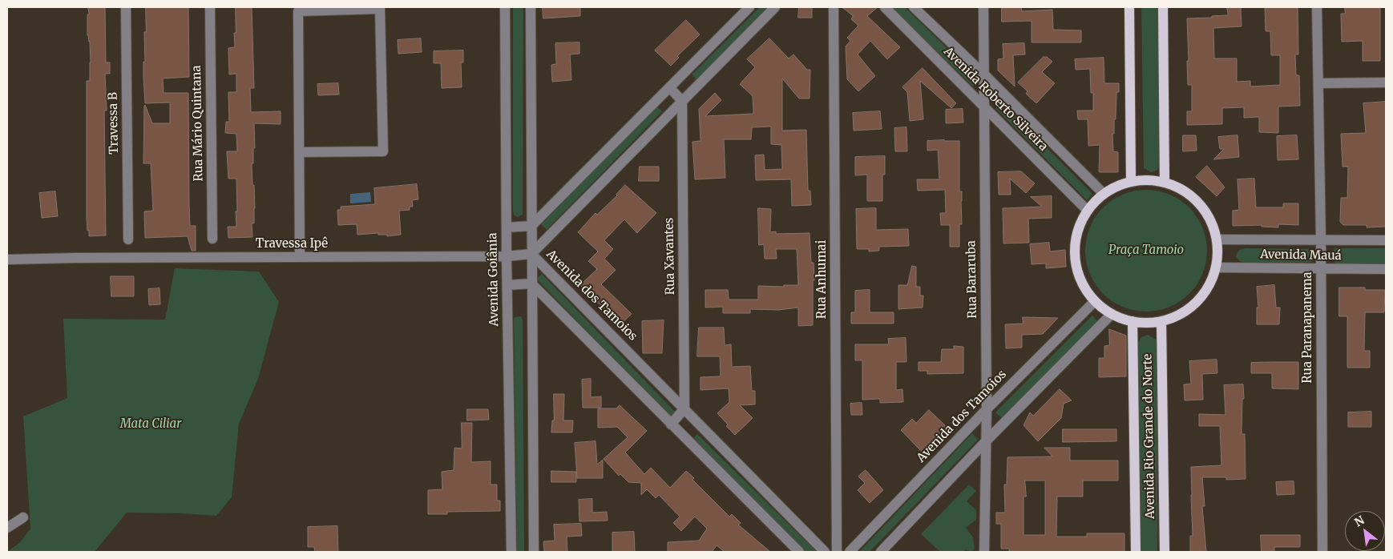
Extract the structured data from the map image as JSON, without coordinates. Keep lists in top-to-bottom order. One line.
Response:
{"streets":{"main road":["Avenida Rio Grande do Norte"],"street":["Avenida Roberto Silveira","Travessa B","Rua Mário Quintana","Travessa Ipê","Avenida Mauá","Rua Xavantes","Avenida Goiânia","Rua Anhumai","Rua Bararuba","Avenida dos Tamoios","Rua Paranapanema"]},"crossings":[["Avenida Roberto Silveira","Avenida Mauá"],["Avenida Roberto Silveira","Rua Bararuba"],["Avenida Roberto Silveira","Avenida dos Tamoios"],["Avenida Roberto Silveira","Avenida Rio Grande do Norte"],["Travessa Ipê","Avenida Goiânia"],["Travessa Ipê","Avenida dos Tamoios"],["Avenida Mauá","Avenida dos Tamoios"],["Avenida Mauá","Rua Paranapanema"],["Avenida Mauá","Avenida Rio Grande do Norte"],["Rua Xavantes","Avenida dos Tamoios"],["Rua Bararuba","Avenida dos Tamoios"],["Avenida dos Tamoios","Avenida Rio Grande do Norte"]],"parks":["Praça Tamoio","Mata Ciliar"],"north":"top left"}
